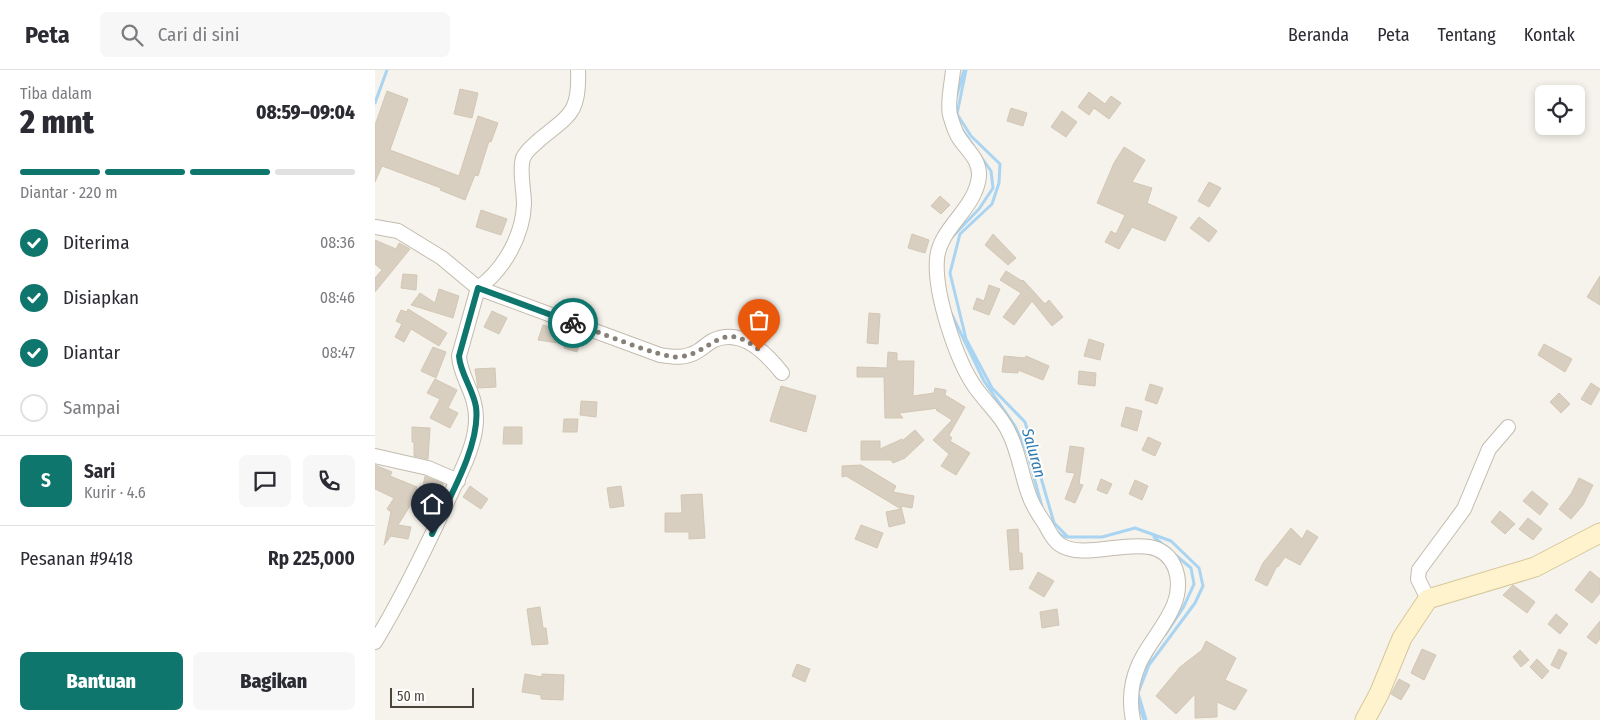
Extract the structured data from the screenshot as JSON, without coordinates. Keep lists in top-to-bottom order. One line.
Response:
{"water":["Saluran"],"scale_bar":"50 m","page":{"header":"Peta","search":"Cari di sini","nav":["Beranda","Peta","Tentang","Kontak"],"heading":["2 mnt","Tiba dalam","08:59–09:04"],"panel":["Sari","Kurir · 4.6","Pesanan #9418","Rp 225,000"],"bar":"Diantar · 220 m","list":[["Diterima","08:36"],["Disiapkan","08:46"],["Diantar","08:47"],"Sampai"],"round":"S","buttons":["Bantuan","Bagikan"],"scale":"50 m"}}
